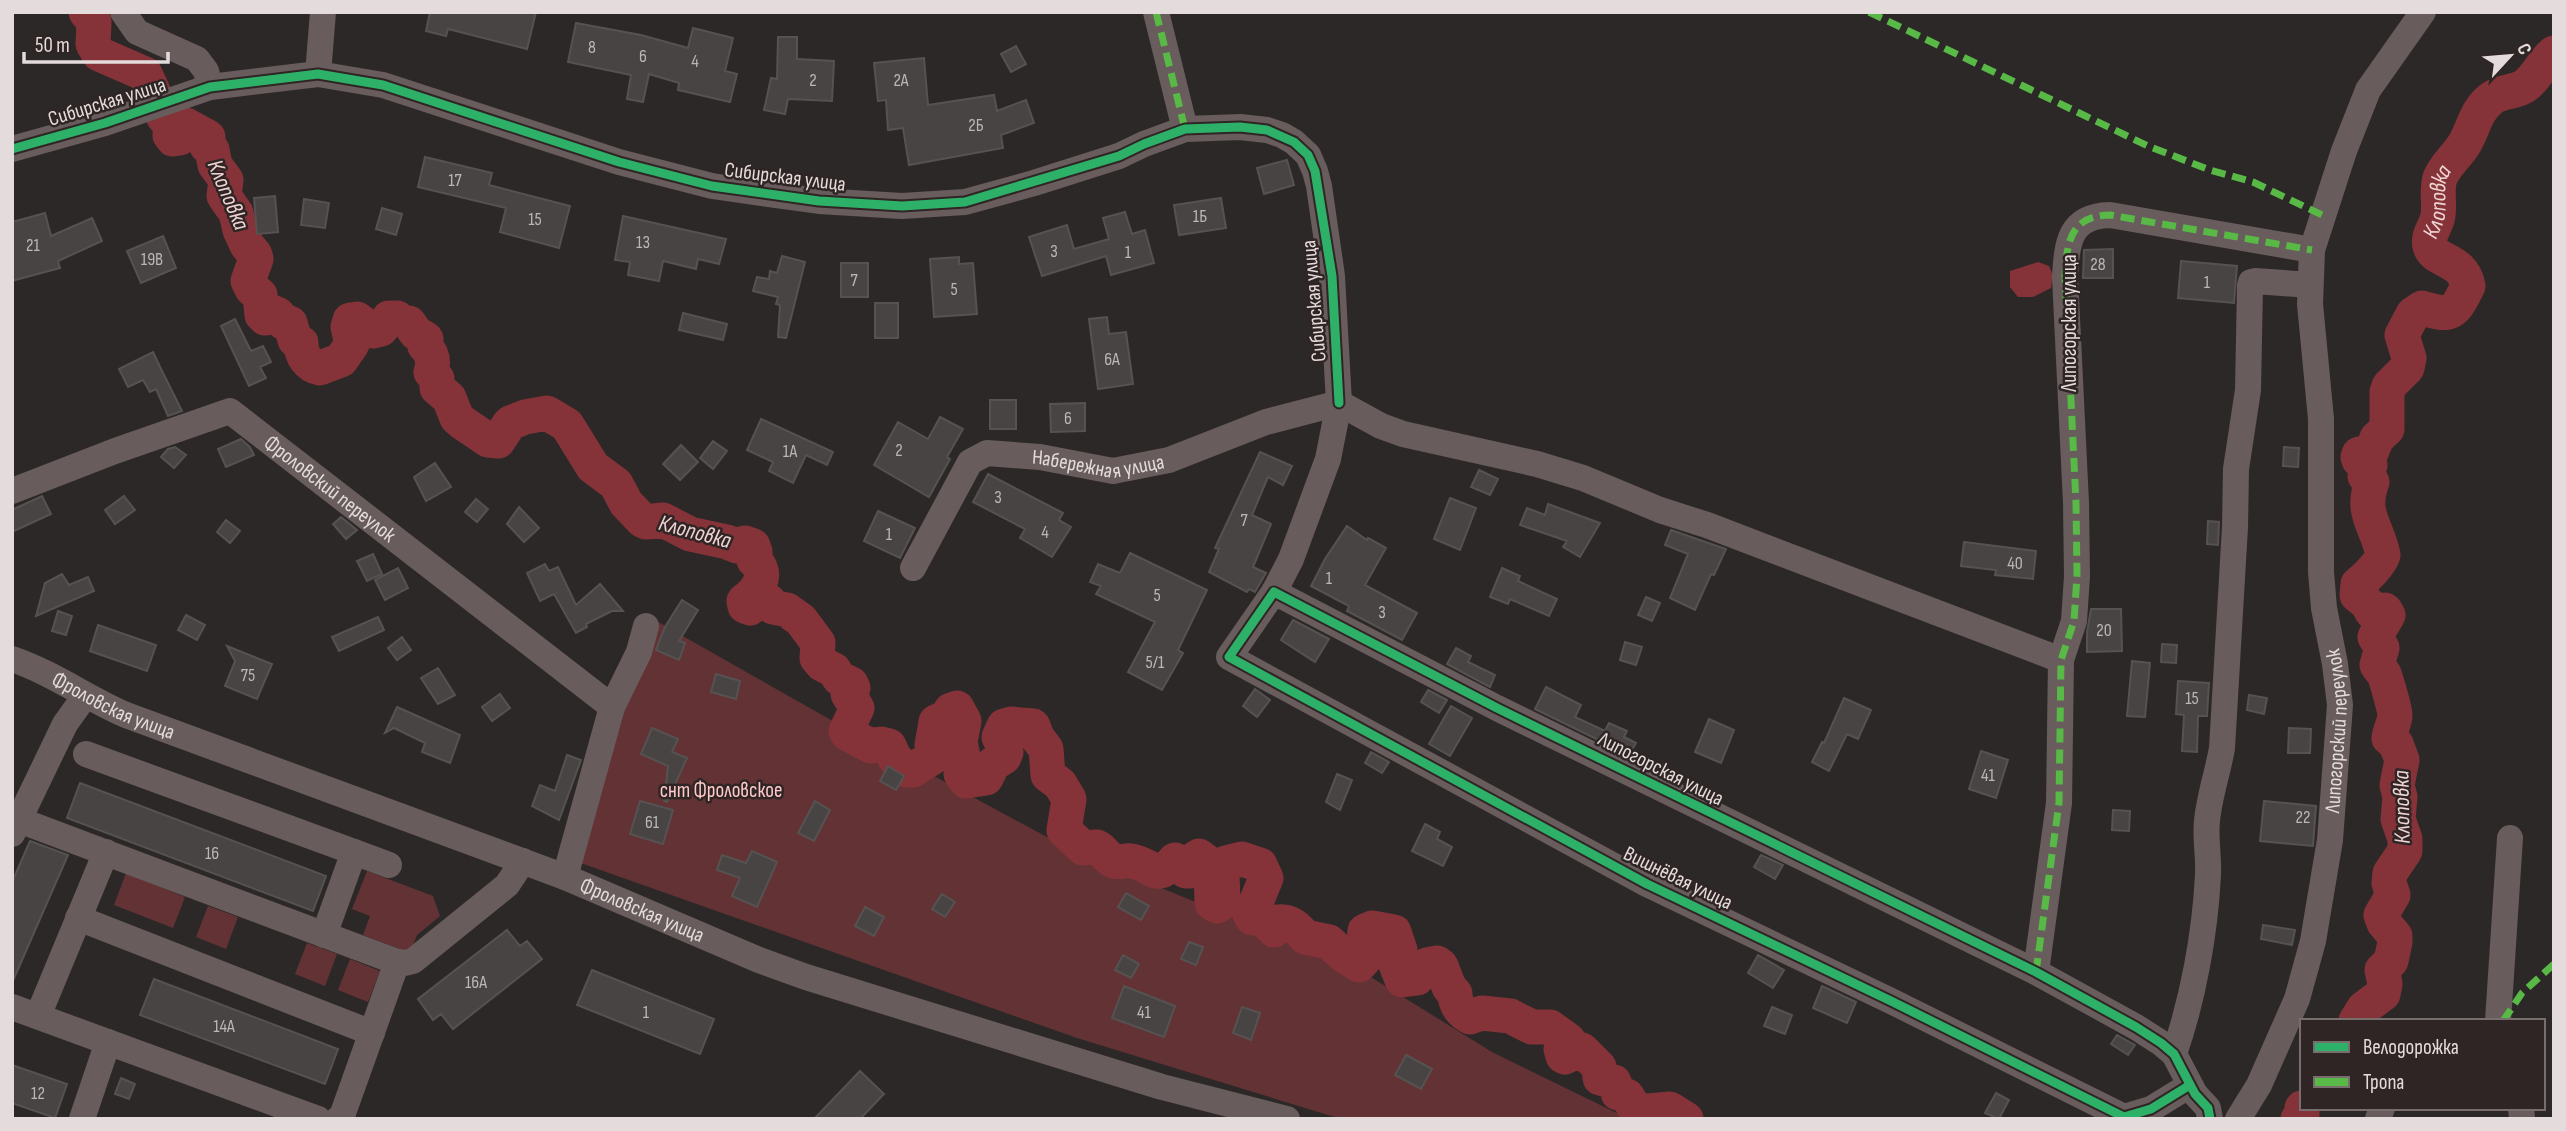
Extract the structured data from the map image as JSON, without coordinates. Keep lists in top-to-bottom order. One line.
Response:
{"streets":{"street":["Сибирская улица","Липогорская улица","Набережная улица","Фроловский переулок","Фроловская улица","Липогорский переулок","Вишнёвая улица"]},"crossings":[["Сибирская улица","Липогорская улица"],["Сибирская улица","Набережная улица"],["Сибирская улица","Вишнёвая улица"],["Липогорская улица","Липогорский переулок"],["Липогорская улица","Вишнёвая улица"]],"water":["Клоповка"],"parks":["снт Фроловское"],"house_numbers":["8","6","4","2","2А","2Б","17","1Б","15","13","21","3","1","19В","28","7","1","5","6А","6","2","1А","3","7","4","1","40","1","5","3","20","5/1","75","15","41","22","61","16","16А","1","41","14А","12"],"legend":["Велодорожка","Тропа"],"scale_bar":"50 m","north":"top right"}
